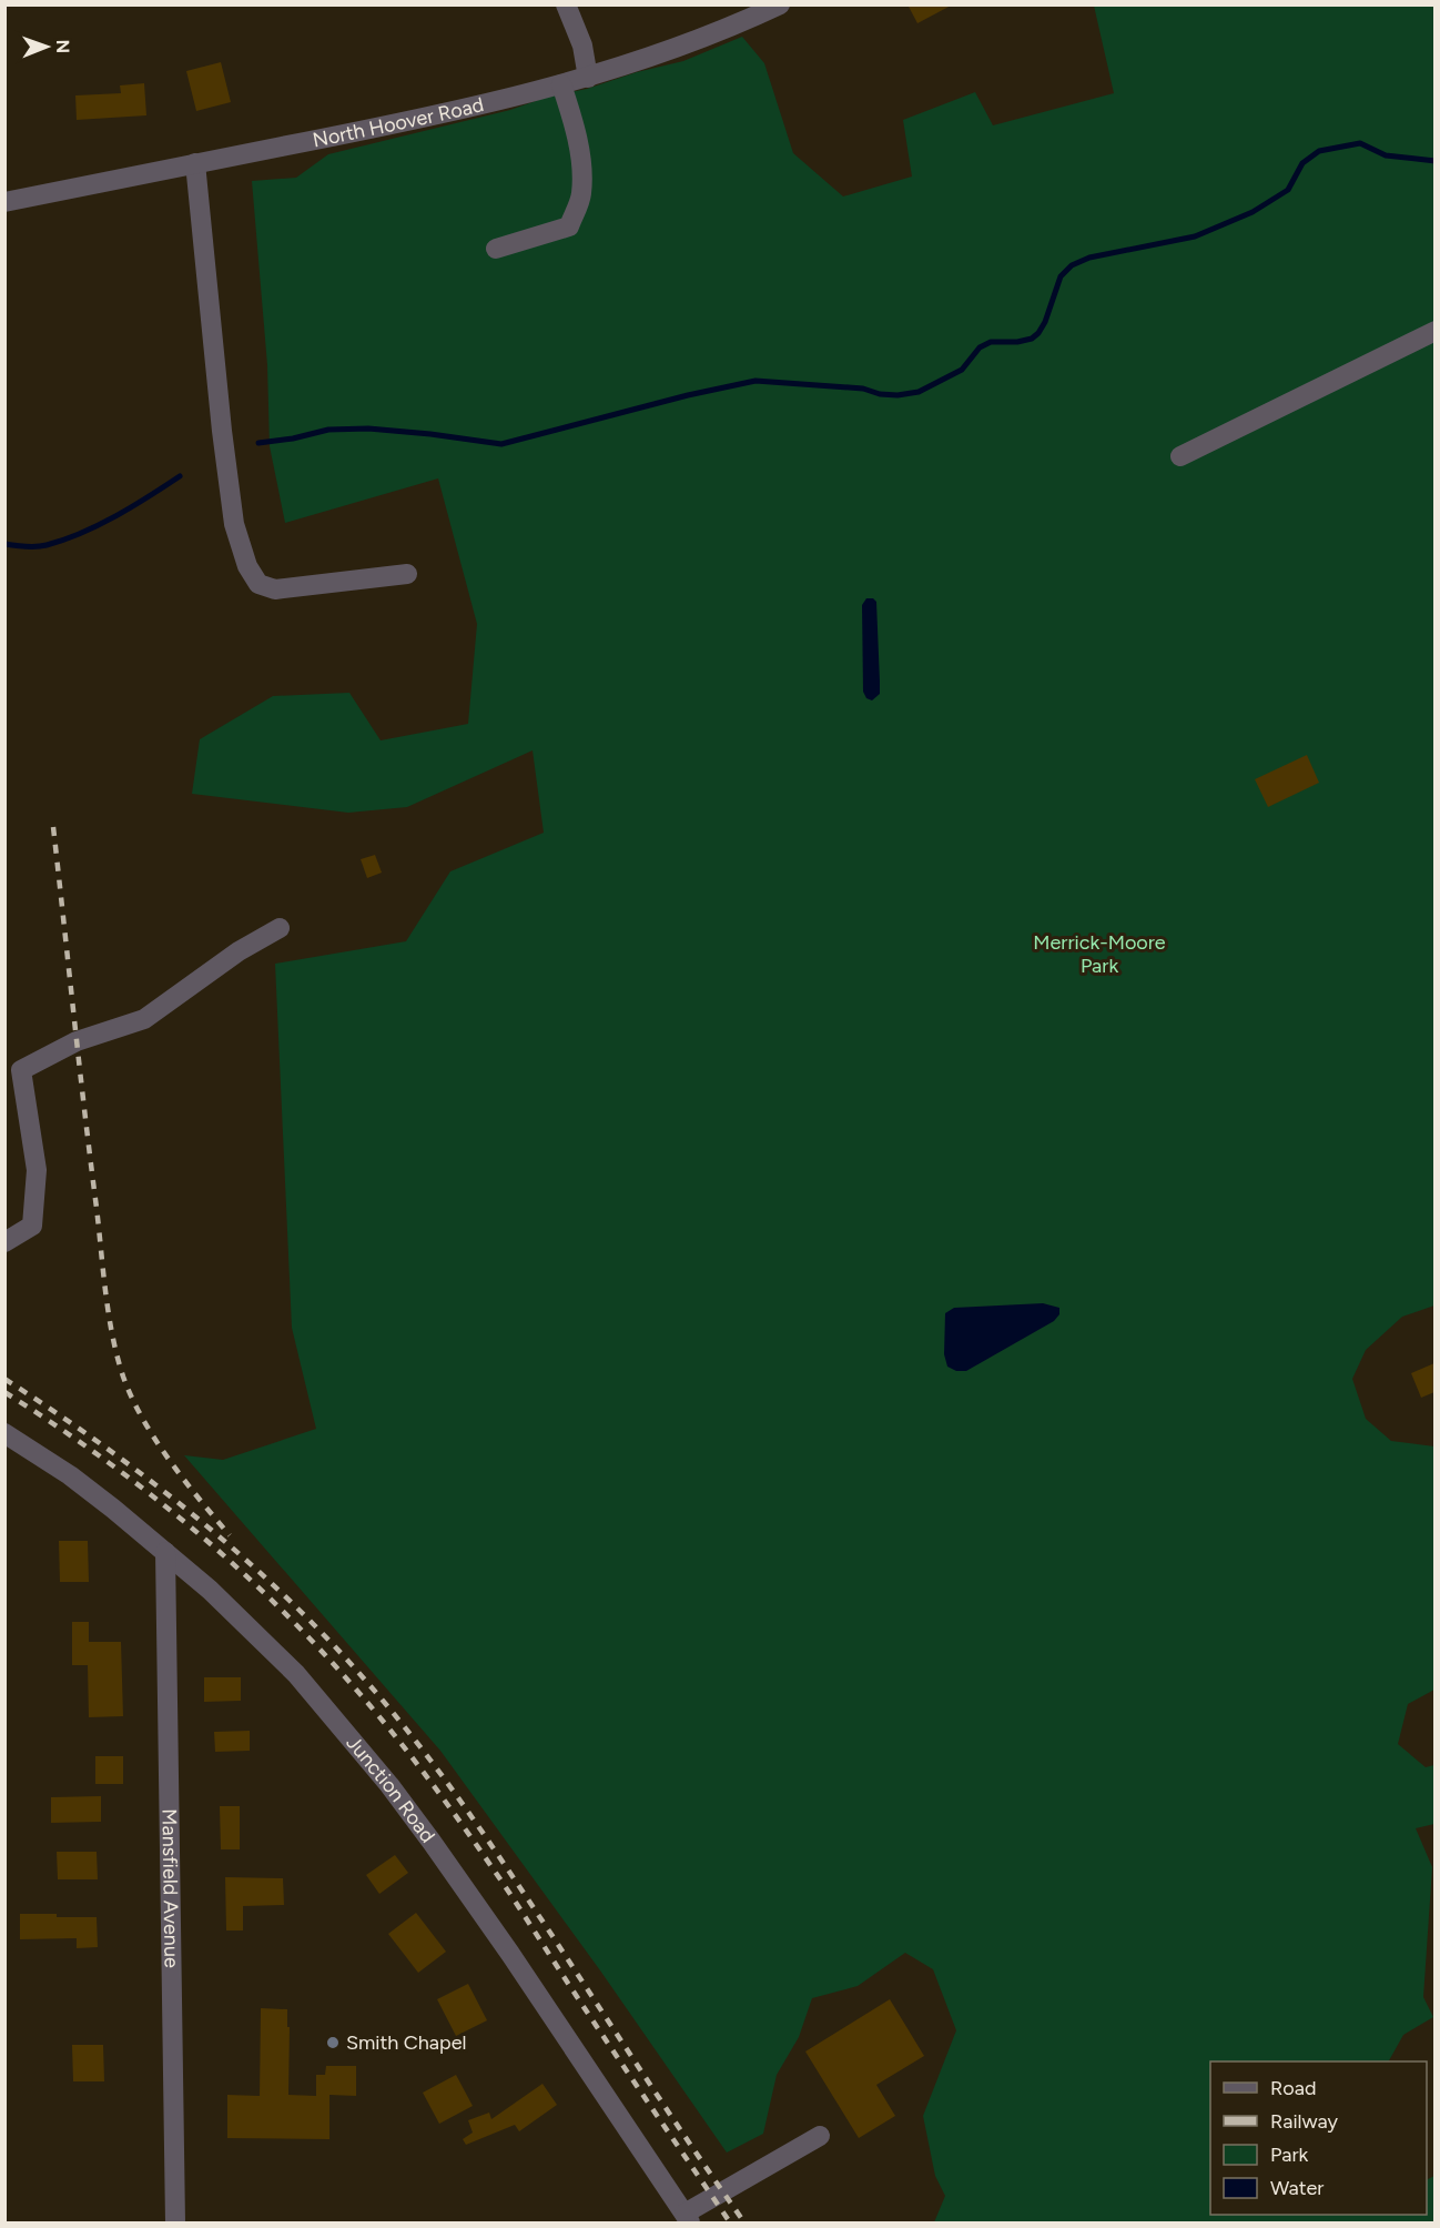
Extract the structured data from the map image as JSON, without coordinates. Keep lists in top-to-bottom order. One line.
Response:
{"streets":{"street":["North Hoover Road","Junction Road","Mansfield Avenue"]},"crossings":[["Junction Road","Mansfield Avenue"]],"parks":["Merrick-Moore Park"],"places":["Smith Chapel"],"legend":["Road","Railway","Park","Water"],"north":"right"}
